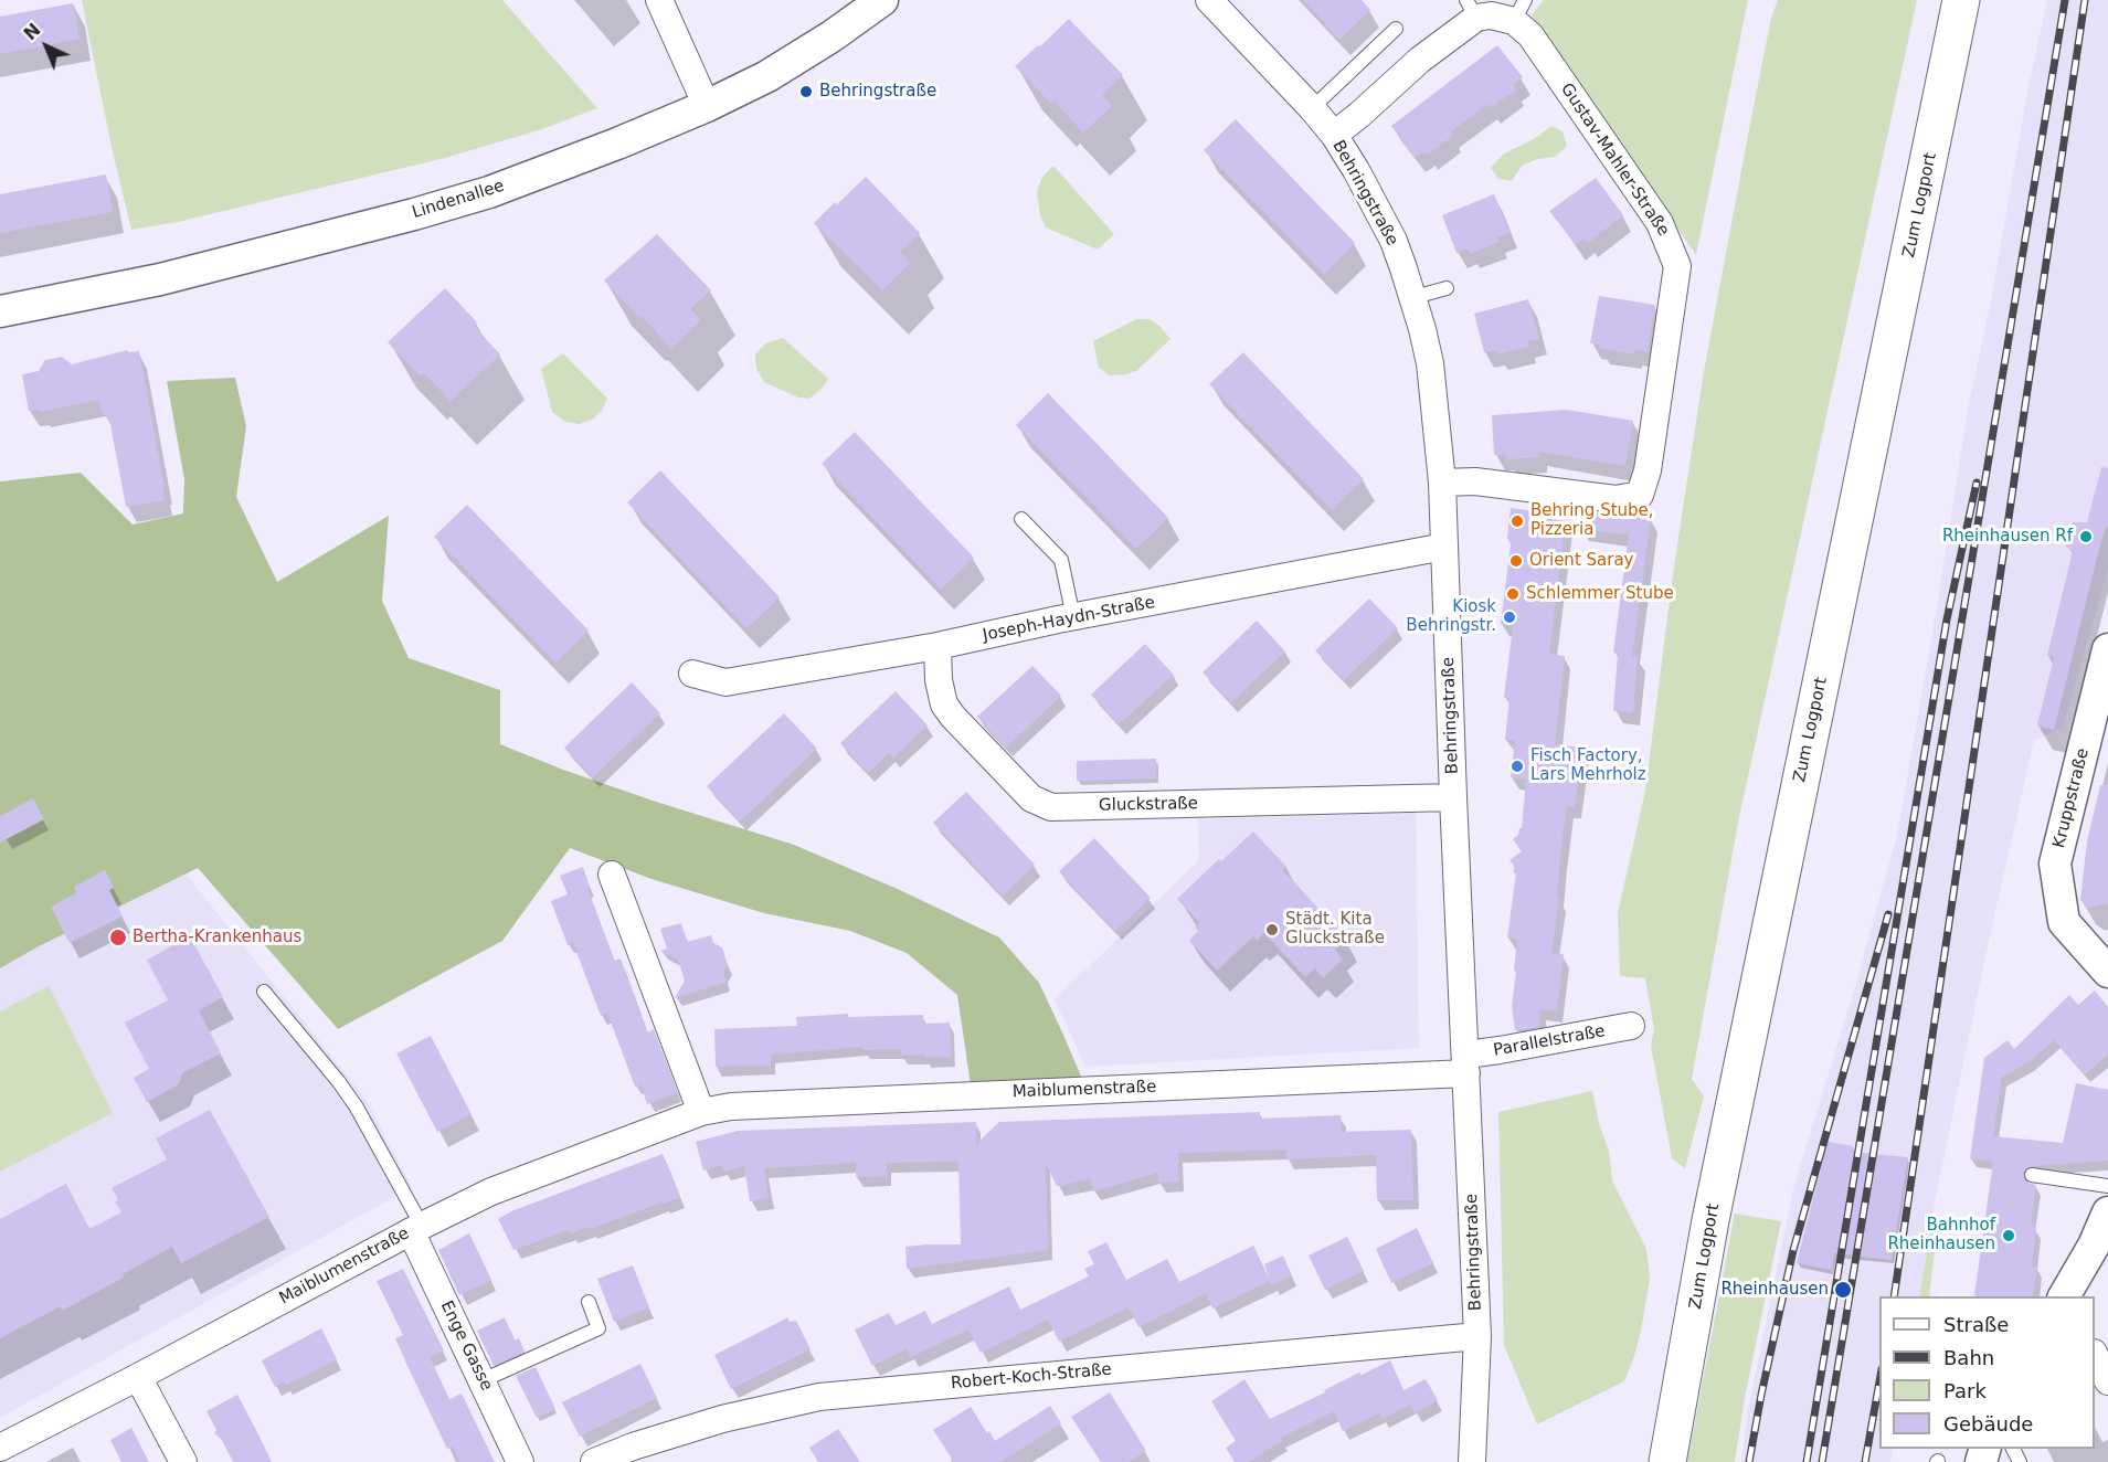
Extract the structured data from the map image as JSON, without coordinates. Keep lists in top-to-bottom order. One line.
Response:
{"streets":{"main road":["Zum Logport"],"street":["Gustav-Mahler-Straße","Behringstraße","Lindenallee","Joseph-Haydn-Straße","Kruppstraße","Gluckstraße","Parallelstraße","Maiblumenstraße","Enge Gasse","Robert-Koch-Straße"]},"crossings":[["Gustav-Mahler-Straße","Behringstraße"],["Behringstraße","Joseph-Haydn-Straße"],["Behringstraße","Gluckstraße"],["Behringstraße","Parallelstraße"],["Behringstraße","Maiblumenstraße"],["Behringstraße","Robert-Koch-Straße"],["Joseph-Haydn-Straße","Gluckstraße"],["Parallelstraße","Maiblumenstraße"],["Maiblumenstraße","Enge Gasse"]],"places":["Behringstraße","Behring Stube, Pizzeria","Rheinhausen Rf","Orient Saray","Schlemmer Stube","Kiosk Behringstr.","Fisch Factory, Lars Mehrholz","Städt. Kita Gluckstraße","Bertha-Krankenhaus","Bahnhof Rheinhausen","Rheinhausen"],"legend":["Straße","Bahn","Park","Gebäude"],"north":"top left"}
